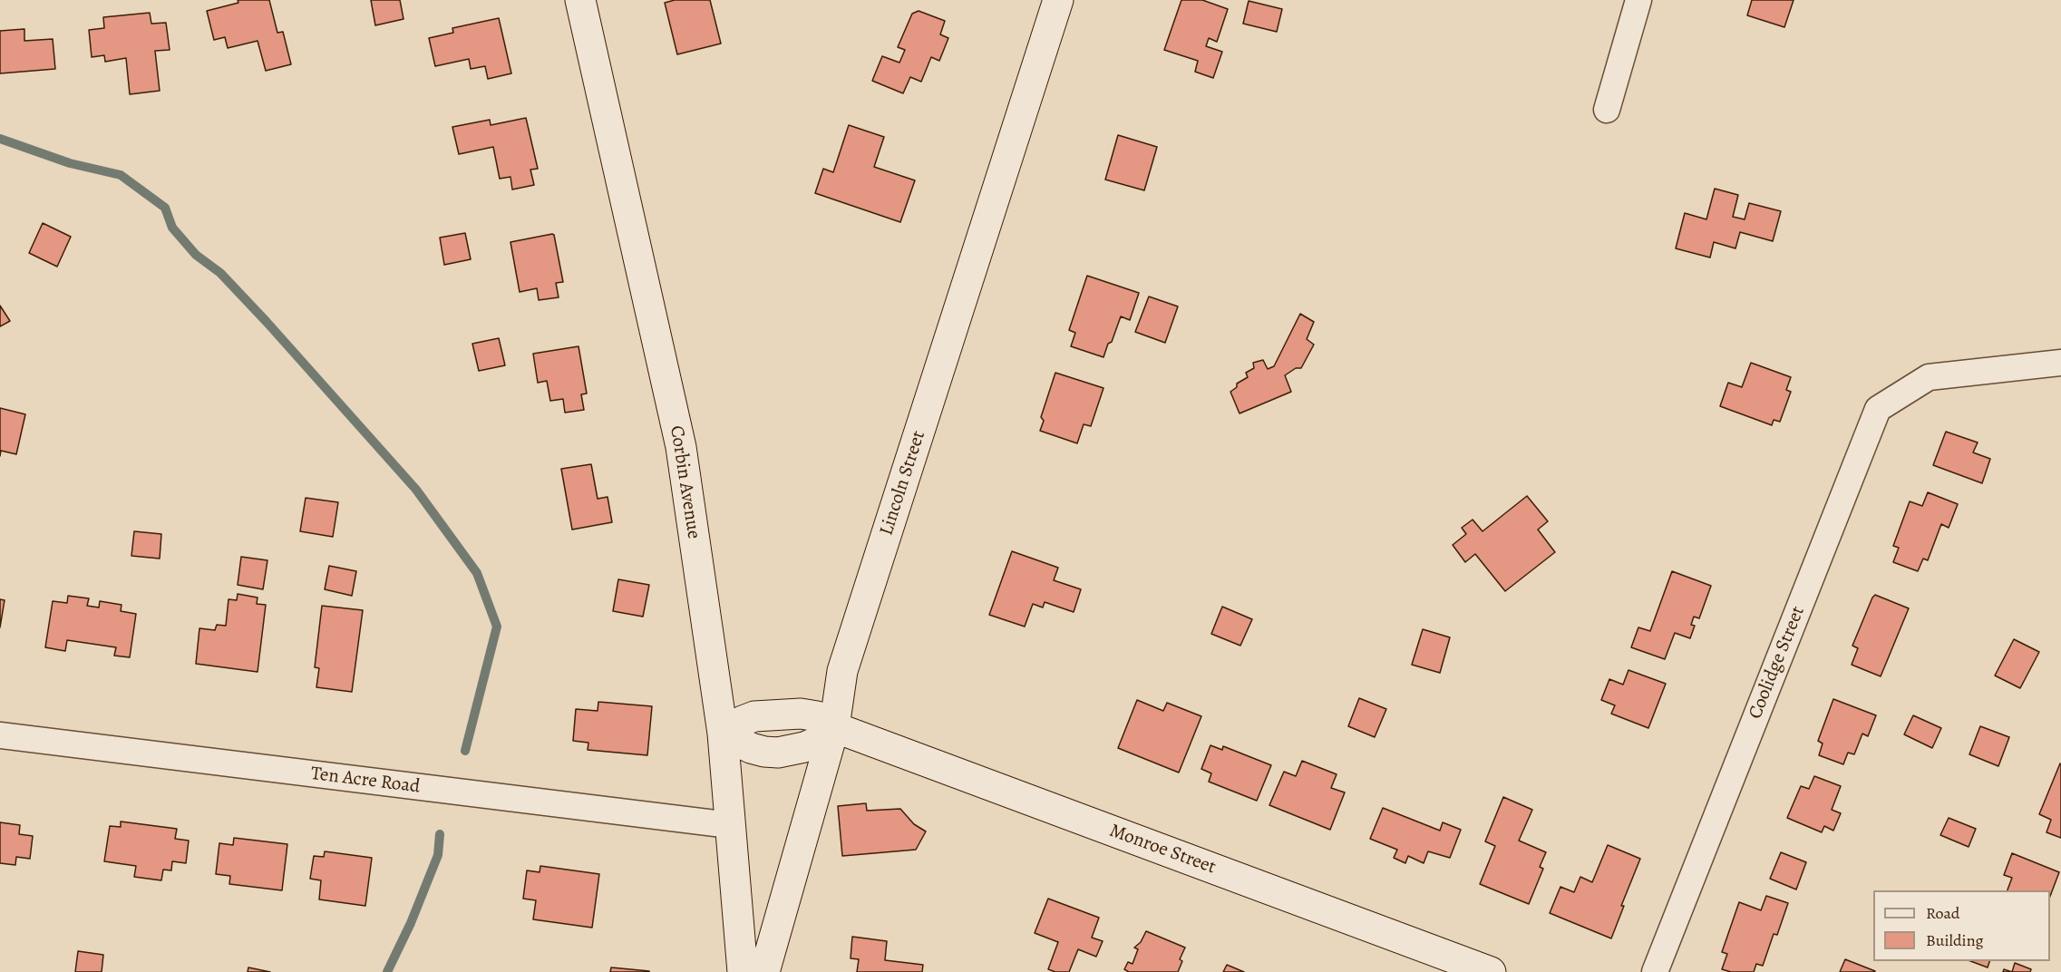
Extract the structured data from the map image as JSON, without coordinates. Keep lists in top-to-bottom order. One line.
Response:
{"streets":{"street":["Corbin Avenue","Lincoln Street","Coolidge Street","Ten Acre Road","Monroe Street"]},"crossings":[["Corbin Avenue","Ten Acre Road"],["Lincoln Street","Monroe Street"]],"legend":["Road","Building"]}
